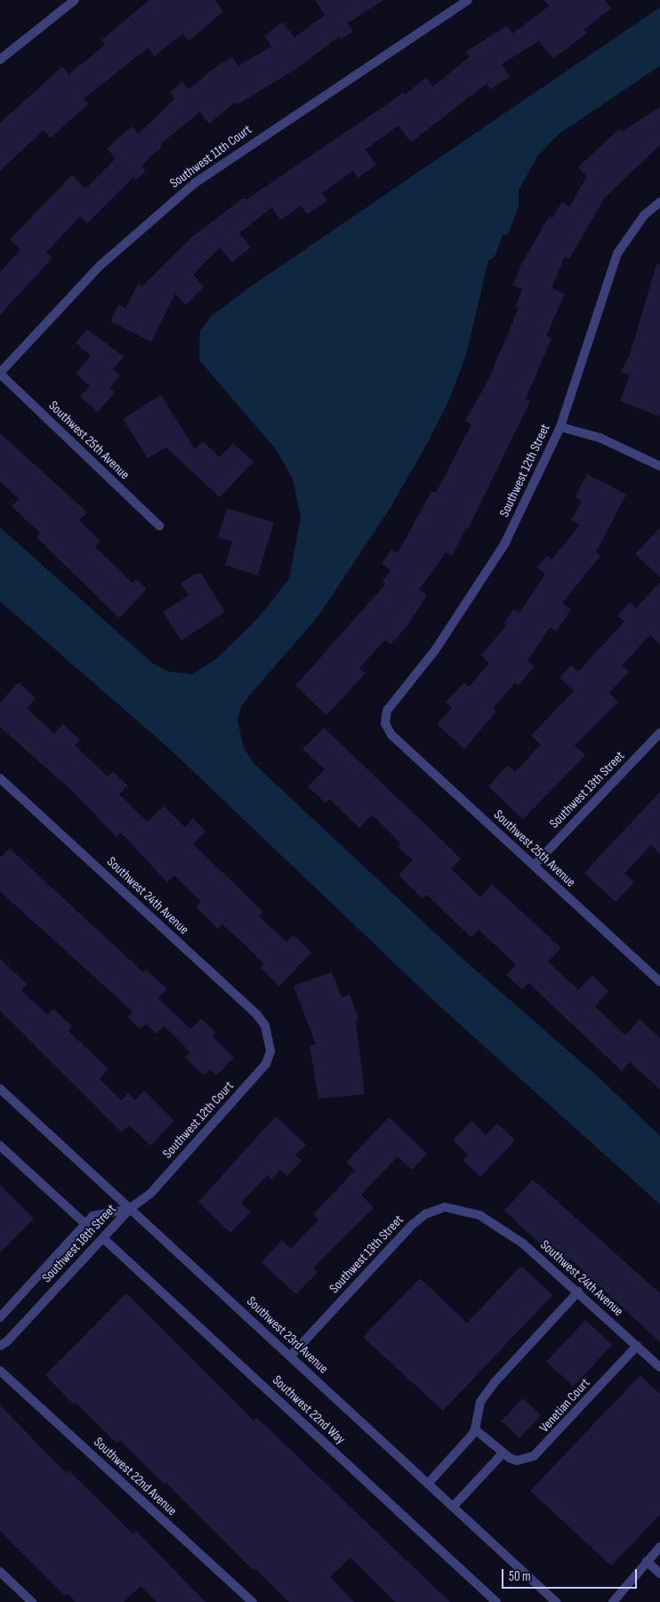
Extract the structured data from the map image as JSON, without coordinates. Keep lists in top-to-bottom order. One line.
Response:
{"streets":{"street":["Southwest 11th Court","Southwest 25th Avenue","Southwest 12th Street","Southwest 13th Street","Southwest 24th Avenue","Southwest 12th Court","Southwest 18th Street","Southwest 23rd Avenue","Venetian Court","Southwest 22nd Way","Southwest 22nd Avenue"]},"crossings":[["Southwest 11th Court","Southwest 25th Avenue"],["Southwest 25th Avenue","Southwest 12th Street"],["Southwest 25th Avenue","Southwest 13th Street"],["Southwest 13th Street","Southwest 24th Avenue"],["Southwest 13th Street","Southwest 23rd Avenue"],["Southwest 24th Avenue","Southwest 12th Court"],["Southwest 24th Avenue","Venetian Court"],["Southwest 12th Court","Southwest 18th Street"],["Southwest 12th Court","Southwest 23rd Avenue"],["Southwest 18th Street","Southwest 23rd Avenue"],["Southwest 18th Street","Southwest 22nd Way"]],"scale_bar":"50 m"}
